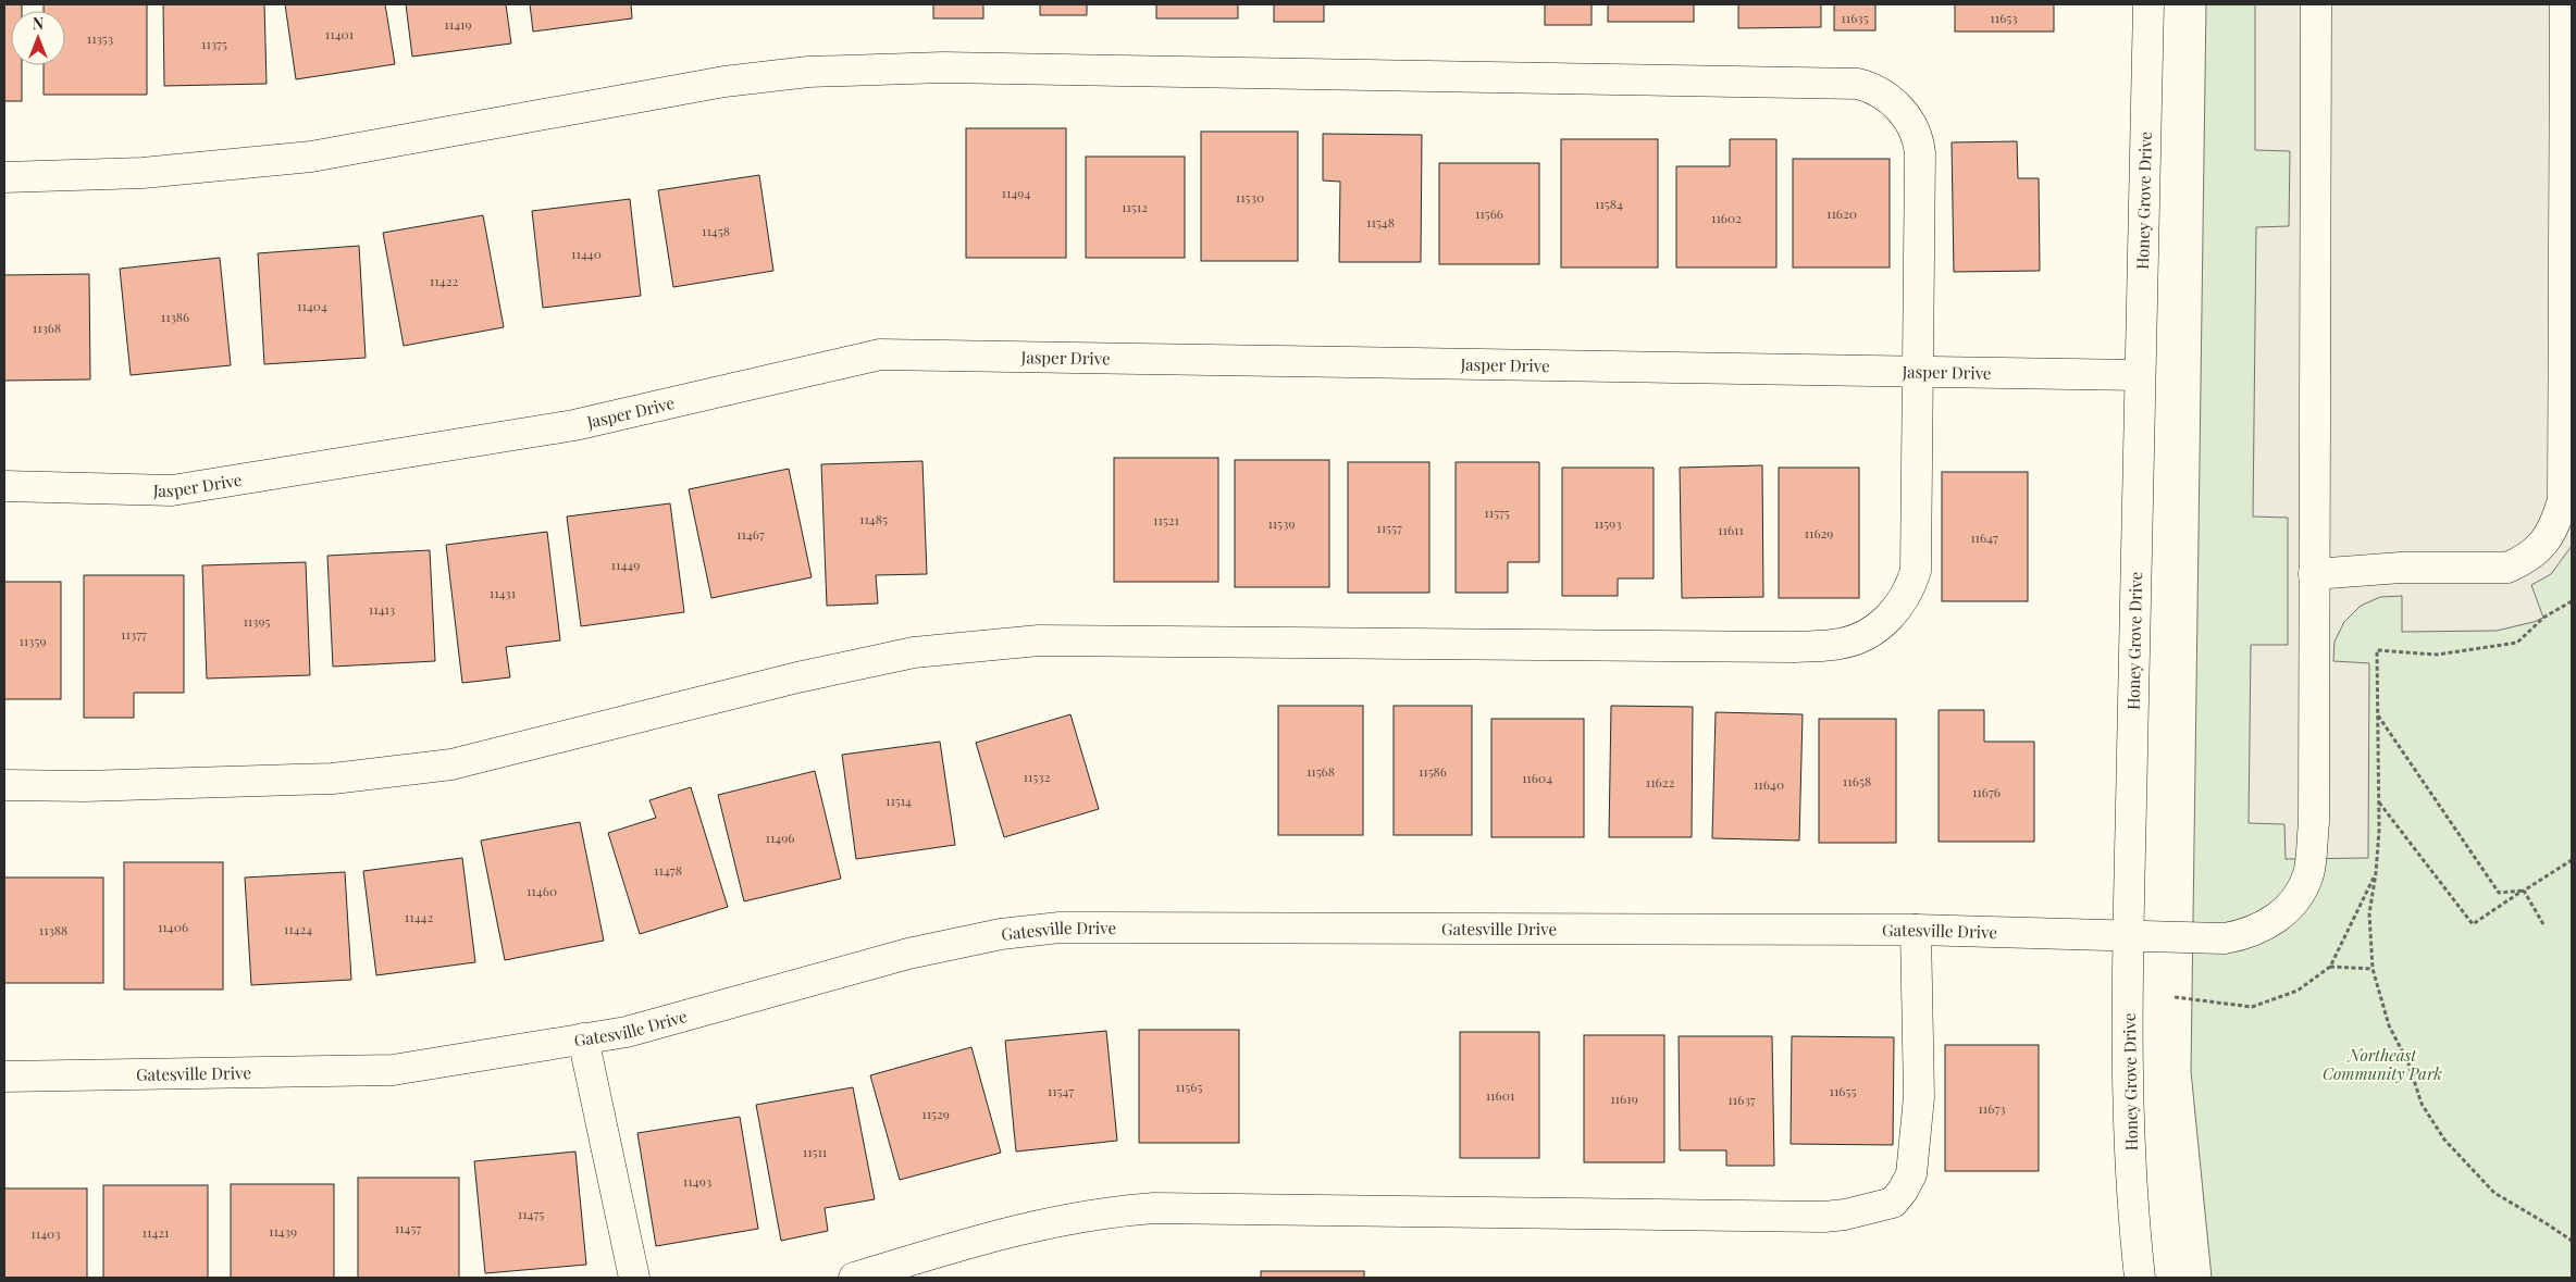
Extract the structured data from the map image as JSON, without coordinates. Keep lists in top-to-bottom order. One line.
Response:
{"streets":{"street":["Honey Grove Drive","Jasper Drive","Gatesville Drive"]},"crossings":[["Honey Grove Drive","Jasper Drive"],["Honey Grove Drive","Gatesville Drive"]],"parks":["Northeast Community Park"],"house_numbers":["11635","11653","11419","11401","11353","11375","11494","11530","11584","11512","11566","11620","11602","11548","11458","11440","11422","11404","11386","11368","11575","11485","11521","11539","11593","11557","11611","11629","11467","11647","11449","11431","11413","11395","11377","11359","11568","11586","11532","11604","11658","11622","11640","11676","11514","11496","11478","11460","11442","11406","11424","11388","11565","11547","11655","11601","11619","11637","11673","11529","11511","11493","11475","11457","11439","11421","11403"],"north":"top"}
